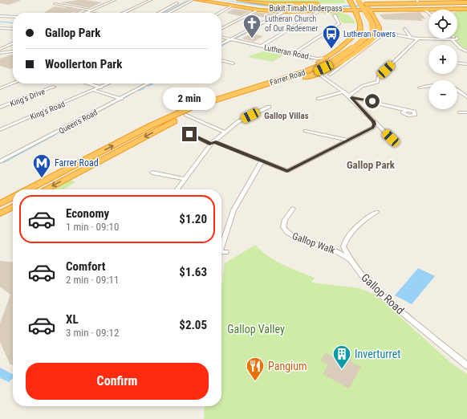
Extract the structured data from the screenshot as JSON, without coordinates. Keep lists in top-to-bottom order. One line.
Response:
{"streets":{"highway":["Bukit Timah Underpass","Farrer Road"],"street":["Lutheran Road","King's Drive","King's Road","Queen's Road","Gallop Walk","Gallop Road"]},"crossings":[["Lutheran Road","Farrer Road"],["Gallop Walk","Gallop Road"]],"districts":["Gallop Villas","Gallop Park"],"parks":["Gallop Valley"],"places":{"church":["Lutheran Church of Our Redeemer"],"bus stop":["Lutheran Towers"],"metro station":["Farrer Road"],"building":["Inverturret"],"restaurant":["Pangium"]},"page":{"map_buttons":["+","−"],"banner":["Gallop Park","Woollerton Park"],"bubble":"2 min","list":[{"name":"Economy","note":"1 min · 09:10","value":"$1.20"},{"name":"Comfort","note":"2 min · 09:11","value":"$1.63"},{"name":"XL","note":"3 min · 09:12","value":"$2.05"}],"buttons":"Confirm"}}
